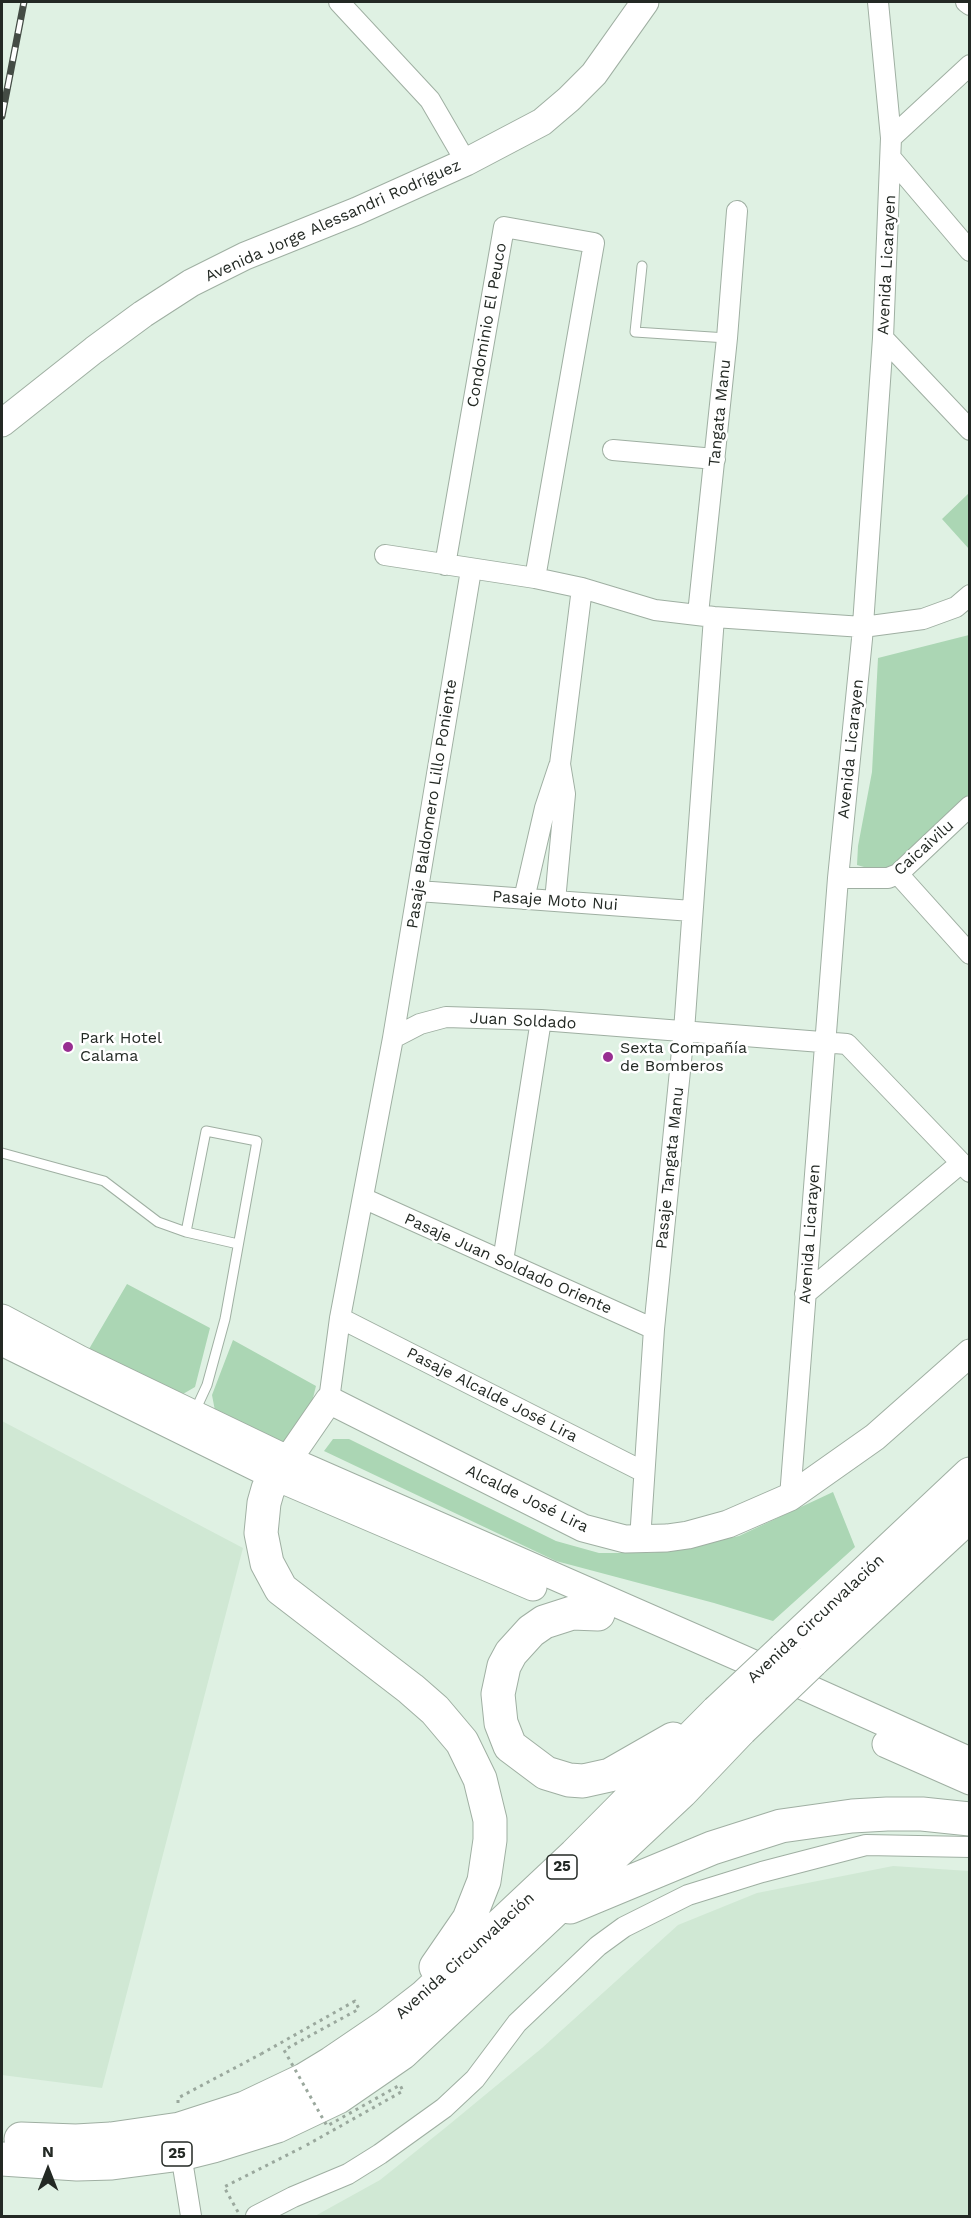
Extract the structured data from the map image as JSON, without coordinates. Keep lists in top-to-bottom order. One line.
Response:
{"streets":{"highway":["Avenida Circunvalación","25"],"street":["Avenida Jorge Alessandri Rodríguez","Avenida Licarayen","Condominio El Peuco","Tangata Manu","Pasaje Baldomero Lillo Poniente","Caicaivilu","Pasaje Moto Nui","Juan Soldado","Pasaje Tangata Manu","Pasaje Juan Soldado Oriente","Pasaje Alcalde José Lira","Alcalde José Lira"]},"crossings":[["Avenida Licarayen","Caicaivilu"],["Avenida Licarayen","Juan Soldado"],["Avenida Licarayen","Alcalde José Lira"],["Tangata Manu","Pasaje Tangata Manu"],["Pasaje Baldomero Lillo Poniente","Pasaje Moto Nui"],["Pasaje Baldomero Lillo Poniente","Juan Soldado"],["Pasaje Moto Nui","Pasaje Tangata Manu"],["Juan Soldado","Pasaje Tangata Manu"],["Pasaje Tangata Manu","Pasaje Juan Soldado Oriente"],["Pasaje Tangata Manu","Pasaje Alcalde José Lira"],["Pasaje Tangata Manu","Alcalde José Lira"]],"places":["Park Hotel Calama","Sexta Compañía de Bomberos"],"north":"top"}
